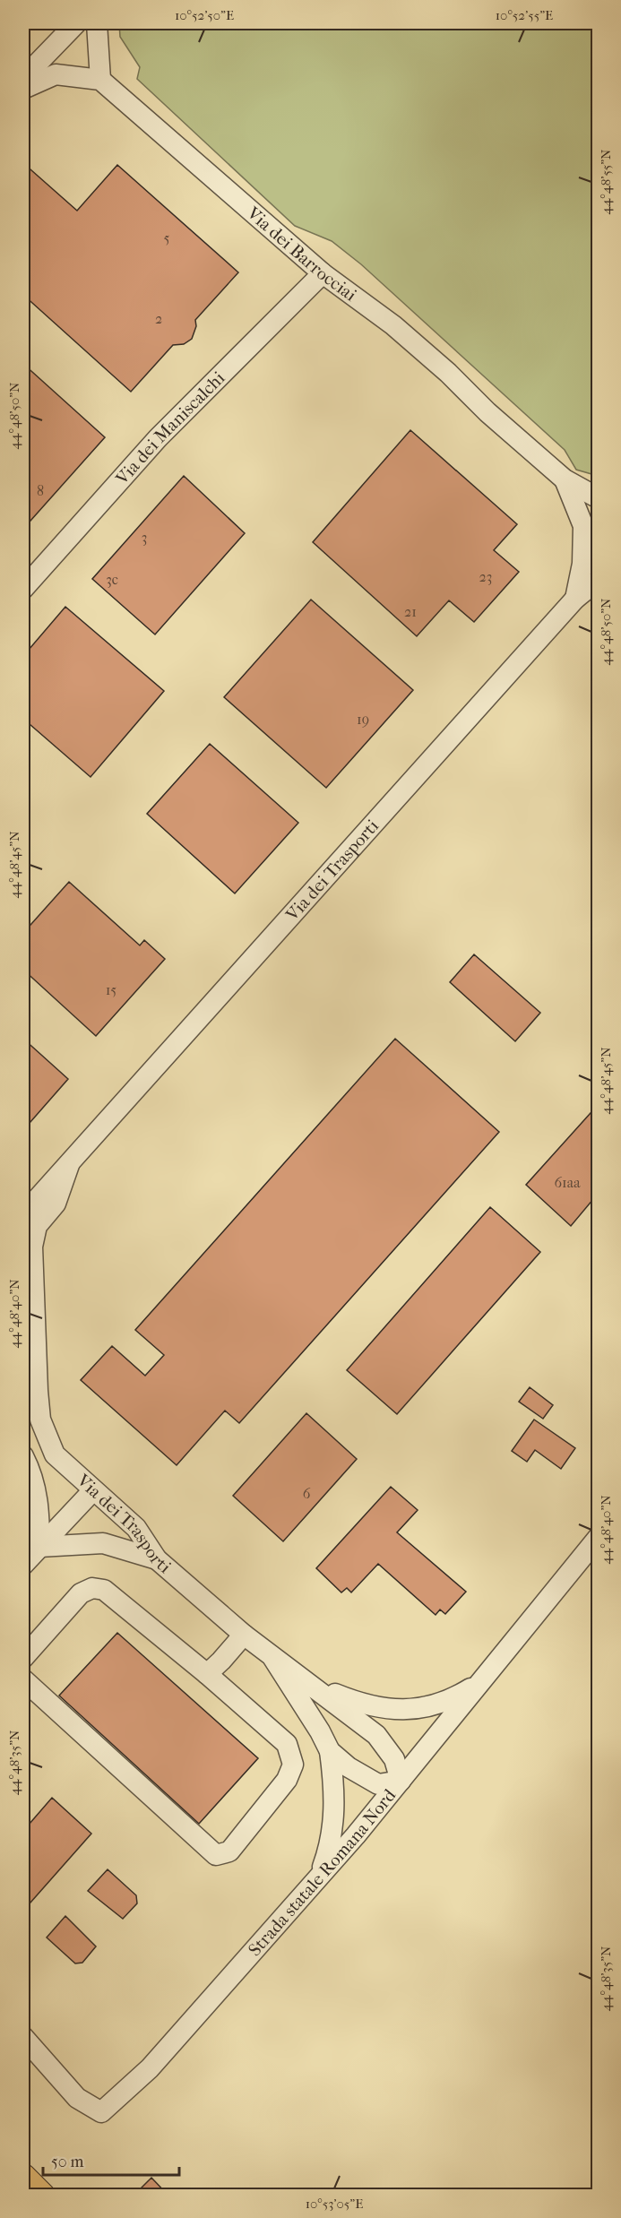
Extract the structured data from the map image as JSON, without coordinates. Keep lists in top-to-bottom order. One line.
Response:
{"streets":{"street":["Via dei Barrocciai","Via dei Maniscalchi","Via dei Trasporti","Strada statale Romana Nord"]},"crossings":[["Via dei Barrocciai","Via dei Maniscalchi"],["Via dei Barrocciai","Via dei Trasporti"],["Via dei Trasporti","Strada statale Romana Nord"]],"house_numbers":["5","2","8","3","23","3c","21","19","15","61aa","6"],"scale_bar":"50 m","coordinates":["10°52'50\"E","10°52'55\"E","44°48'55\"N","44°48'50\"N","44°48'45\"N","44°48'40\"N","44°48'35\"N","10°53'05\"E"]}
